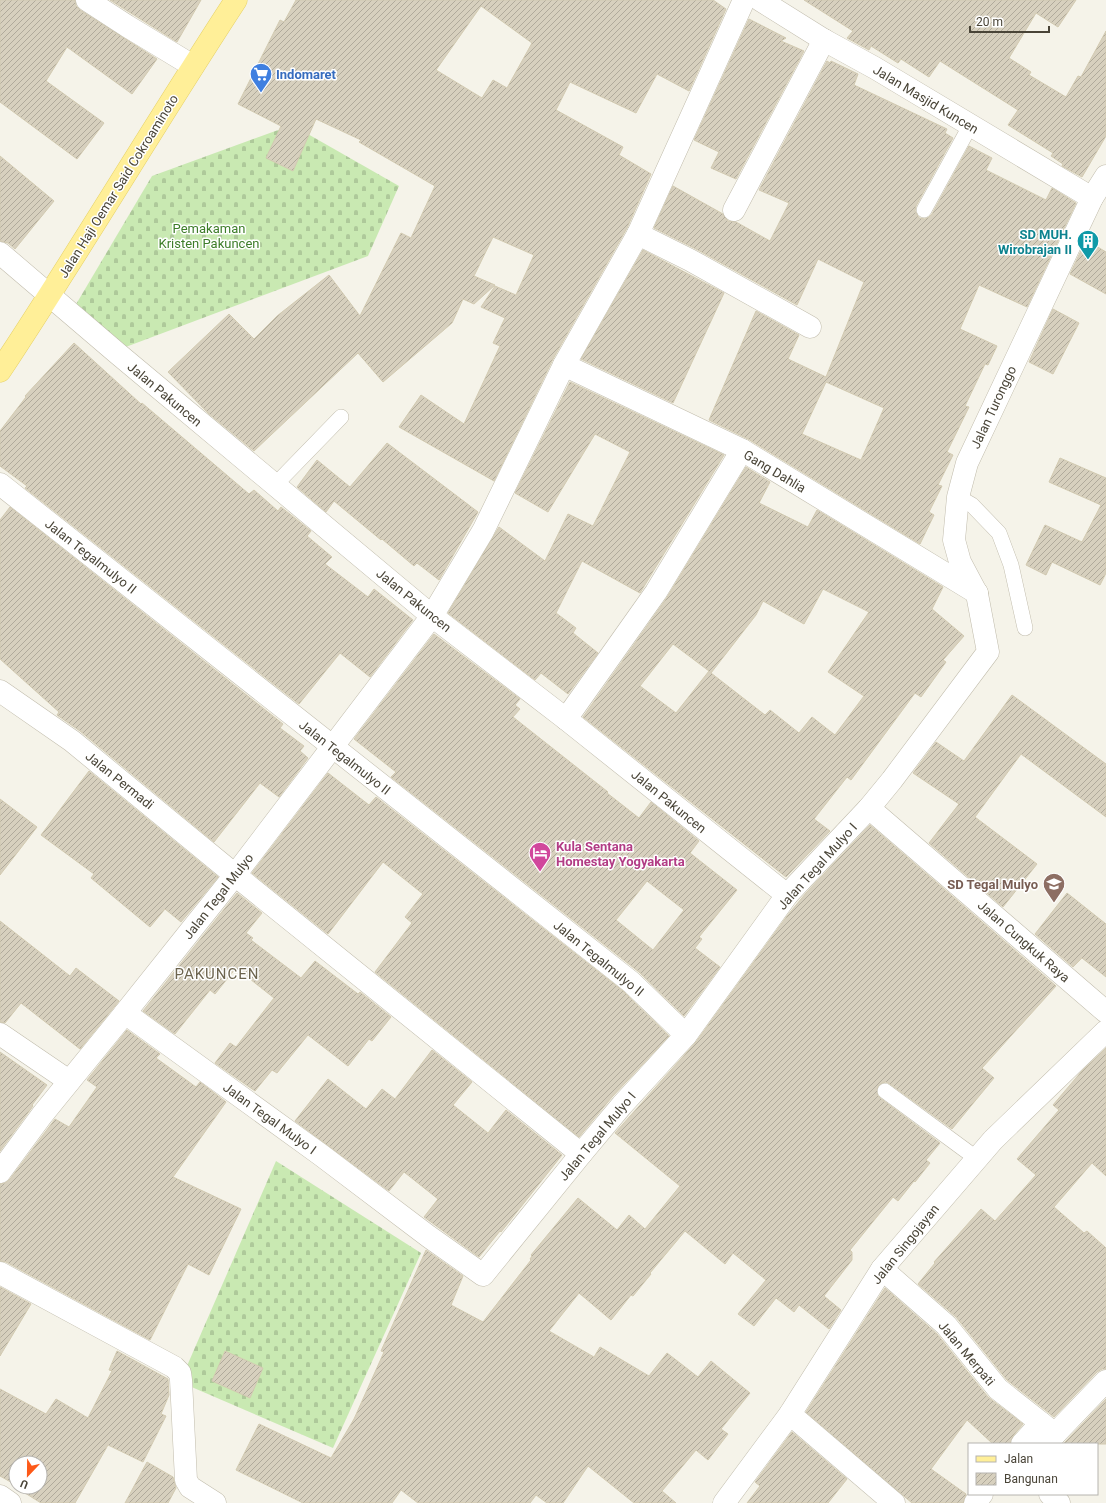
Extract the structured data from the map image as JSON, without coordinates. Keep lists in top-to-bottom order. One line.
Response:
{"streets":{"main road":["Jalan Haji Oemar Said Cokroaminoto"],"street":["Jalan Masjid Kuncen","Jalan Pakuncen","Jalan Turonggo","Gang Dahlia","Jalan Tegalmulyo II","Jalan Permadi","Jalan Tegal Mulyo I","Jalan Tegal Mulyo","Jalan Cungkuk Raya","Jalan Singojayan","Jalan Merpati"]},"crossings":[["Jalan Masjid Kuncen","Jalan Turonggo"],["Jalan Haji Oemar Said Cokroaminoto","Jalan Pakuncen"],["Jalan Pakuncen","Jalan Tegal Mulyo I"],["Jalan Pakuncen","Jalan Tegal Mulyo"],["Jalan Turonggo","Gang Dahlia"],["Jalan Turonggo","Jalan Tegal Mulyo I"],["Gang Dahlia","Jalan Tegal Mulyo"],["Jalan Tegalmulyo II","Jalan Tegal Mulyo I"],["Jalan Tegalmulyo II","Jalan Tegal Mulyo"],["Jalan Permadi","Jalan Tegal Mulyo I"],["Jalan Permadi","Jalan Tegal Mulyo"],["Jalan Tegal Mulyo I","Jalan Tegal Mulyo"],["Jalan Tegal Mulyo I","Jalan Cungkuk Raya"],["Jalan Singojayan","Jalan Merpati"]],"districts":["PAKUNCEN"],"parks":["Pemakaman Kristen Pakuncen"],"places":{"supermarket":["Indomaret"],"building":["SD MUH. Wirobrajan II"],"hotel":["Kula Sentana Homestay Yogyakarta"],"school or university":["SD Tegal Mulyo"]},"legend":["Jalan","Bangunan"],"scale_bar":"20 m","north":"bottom"}
